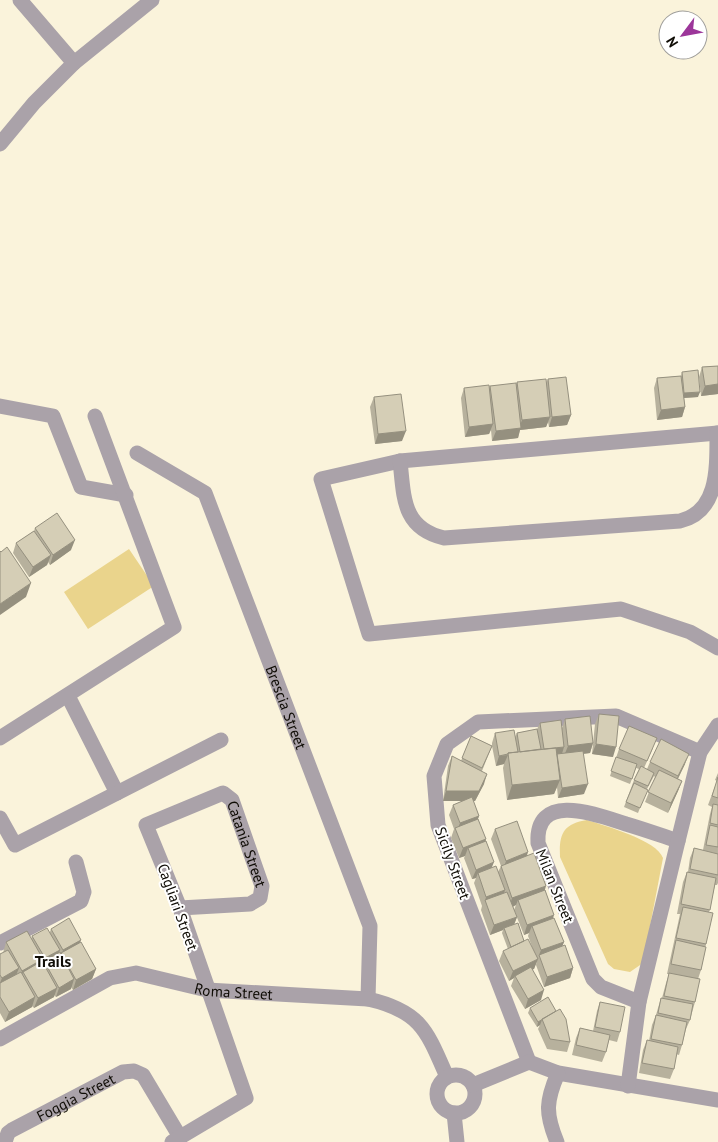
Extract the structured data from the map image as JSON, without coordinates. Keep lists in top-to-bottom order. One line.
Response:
{"streets":{"street":["Brescia Street","Catania Street","Sicily Street","Milan Street","Cagliari Street","Roma Street","Foggia Street"]},"crossings":[["Brescia Street","Roma Street"],["Catania Street","Cagliari Street"],["Cagliari Street","Roma Street"],["Cagliari Street","Foggia Street"]],"districts":["Trails"],"north":"bottom left"}
